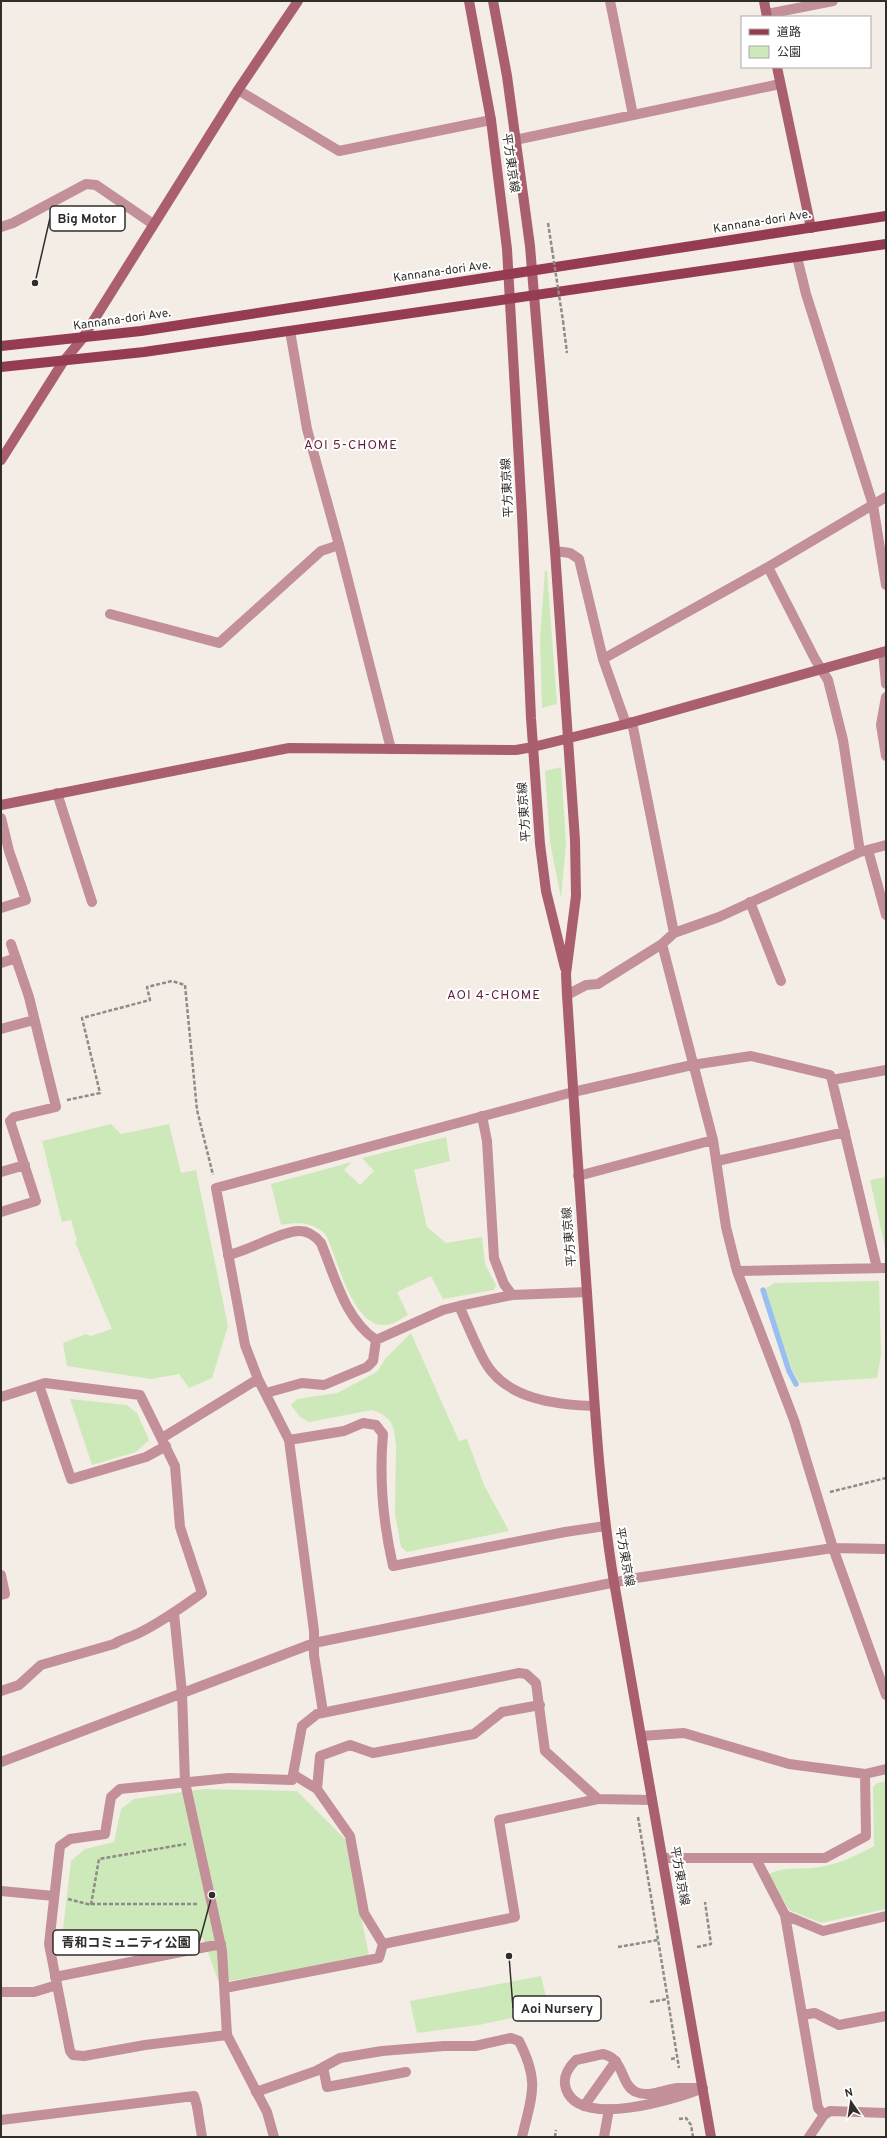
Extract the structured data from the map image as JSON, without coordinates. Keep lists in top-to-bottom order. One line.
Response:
{"streets":{"main road":["平方東京線","Kannana-dori Ave."]},"crossings":[["平方東京線","Kannana-dori Ave."]],"districts":["AOI 5-CHOME","AOI 4-CHOME"],"places":["Big Motor","青和コミュニティ公園","Aoi Nursery"],"legend":["道路","公園"],"north":"top"}
